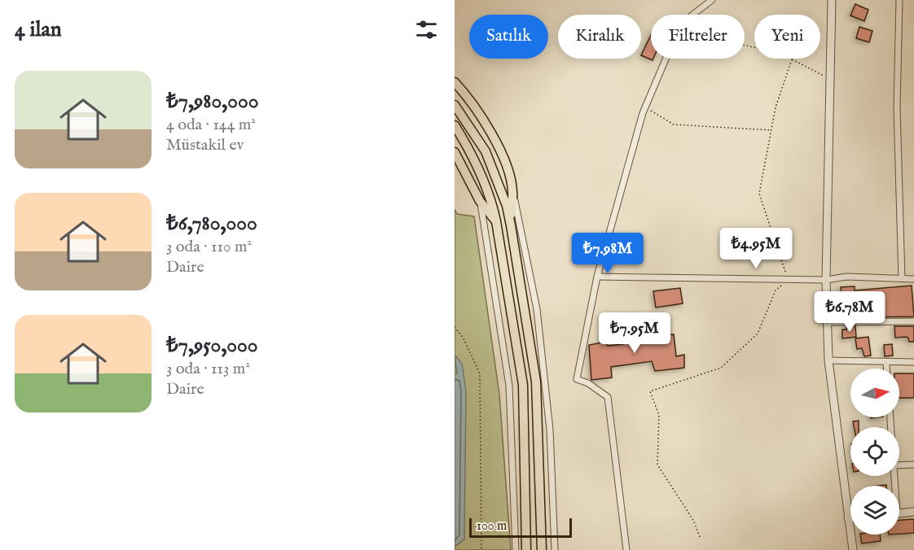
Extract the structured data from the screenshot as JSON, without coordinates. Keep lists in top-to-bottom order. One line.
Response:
{"scale_bar":"100 m","north":"right","page":{"heading":"4 ilan","chip":["Satılık","Kiralık","Filtreler","Yeni"],"list":[{"name":"₺7,980,000","note":"4 oda · 144 m² · Müstakil ev"},{"name":"₺6,780,000","note":"3 oda · 110 m² · Daire"},{"name":"₺7,950,000","note":"3 oda · 113 m² · Daire"}],"price":["₺4.95M","₺7.98M","₺6.78M","₺7.95M"],"scale":"100 m"}}
